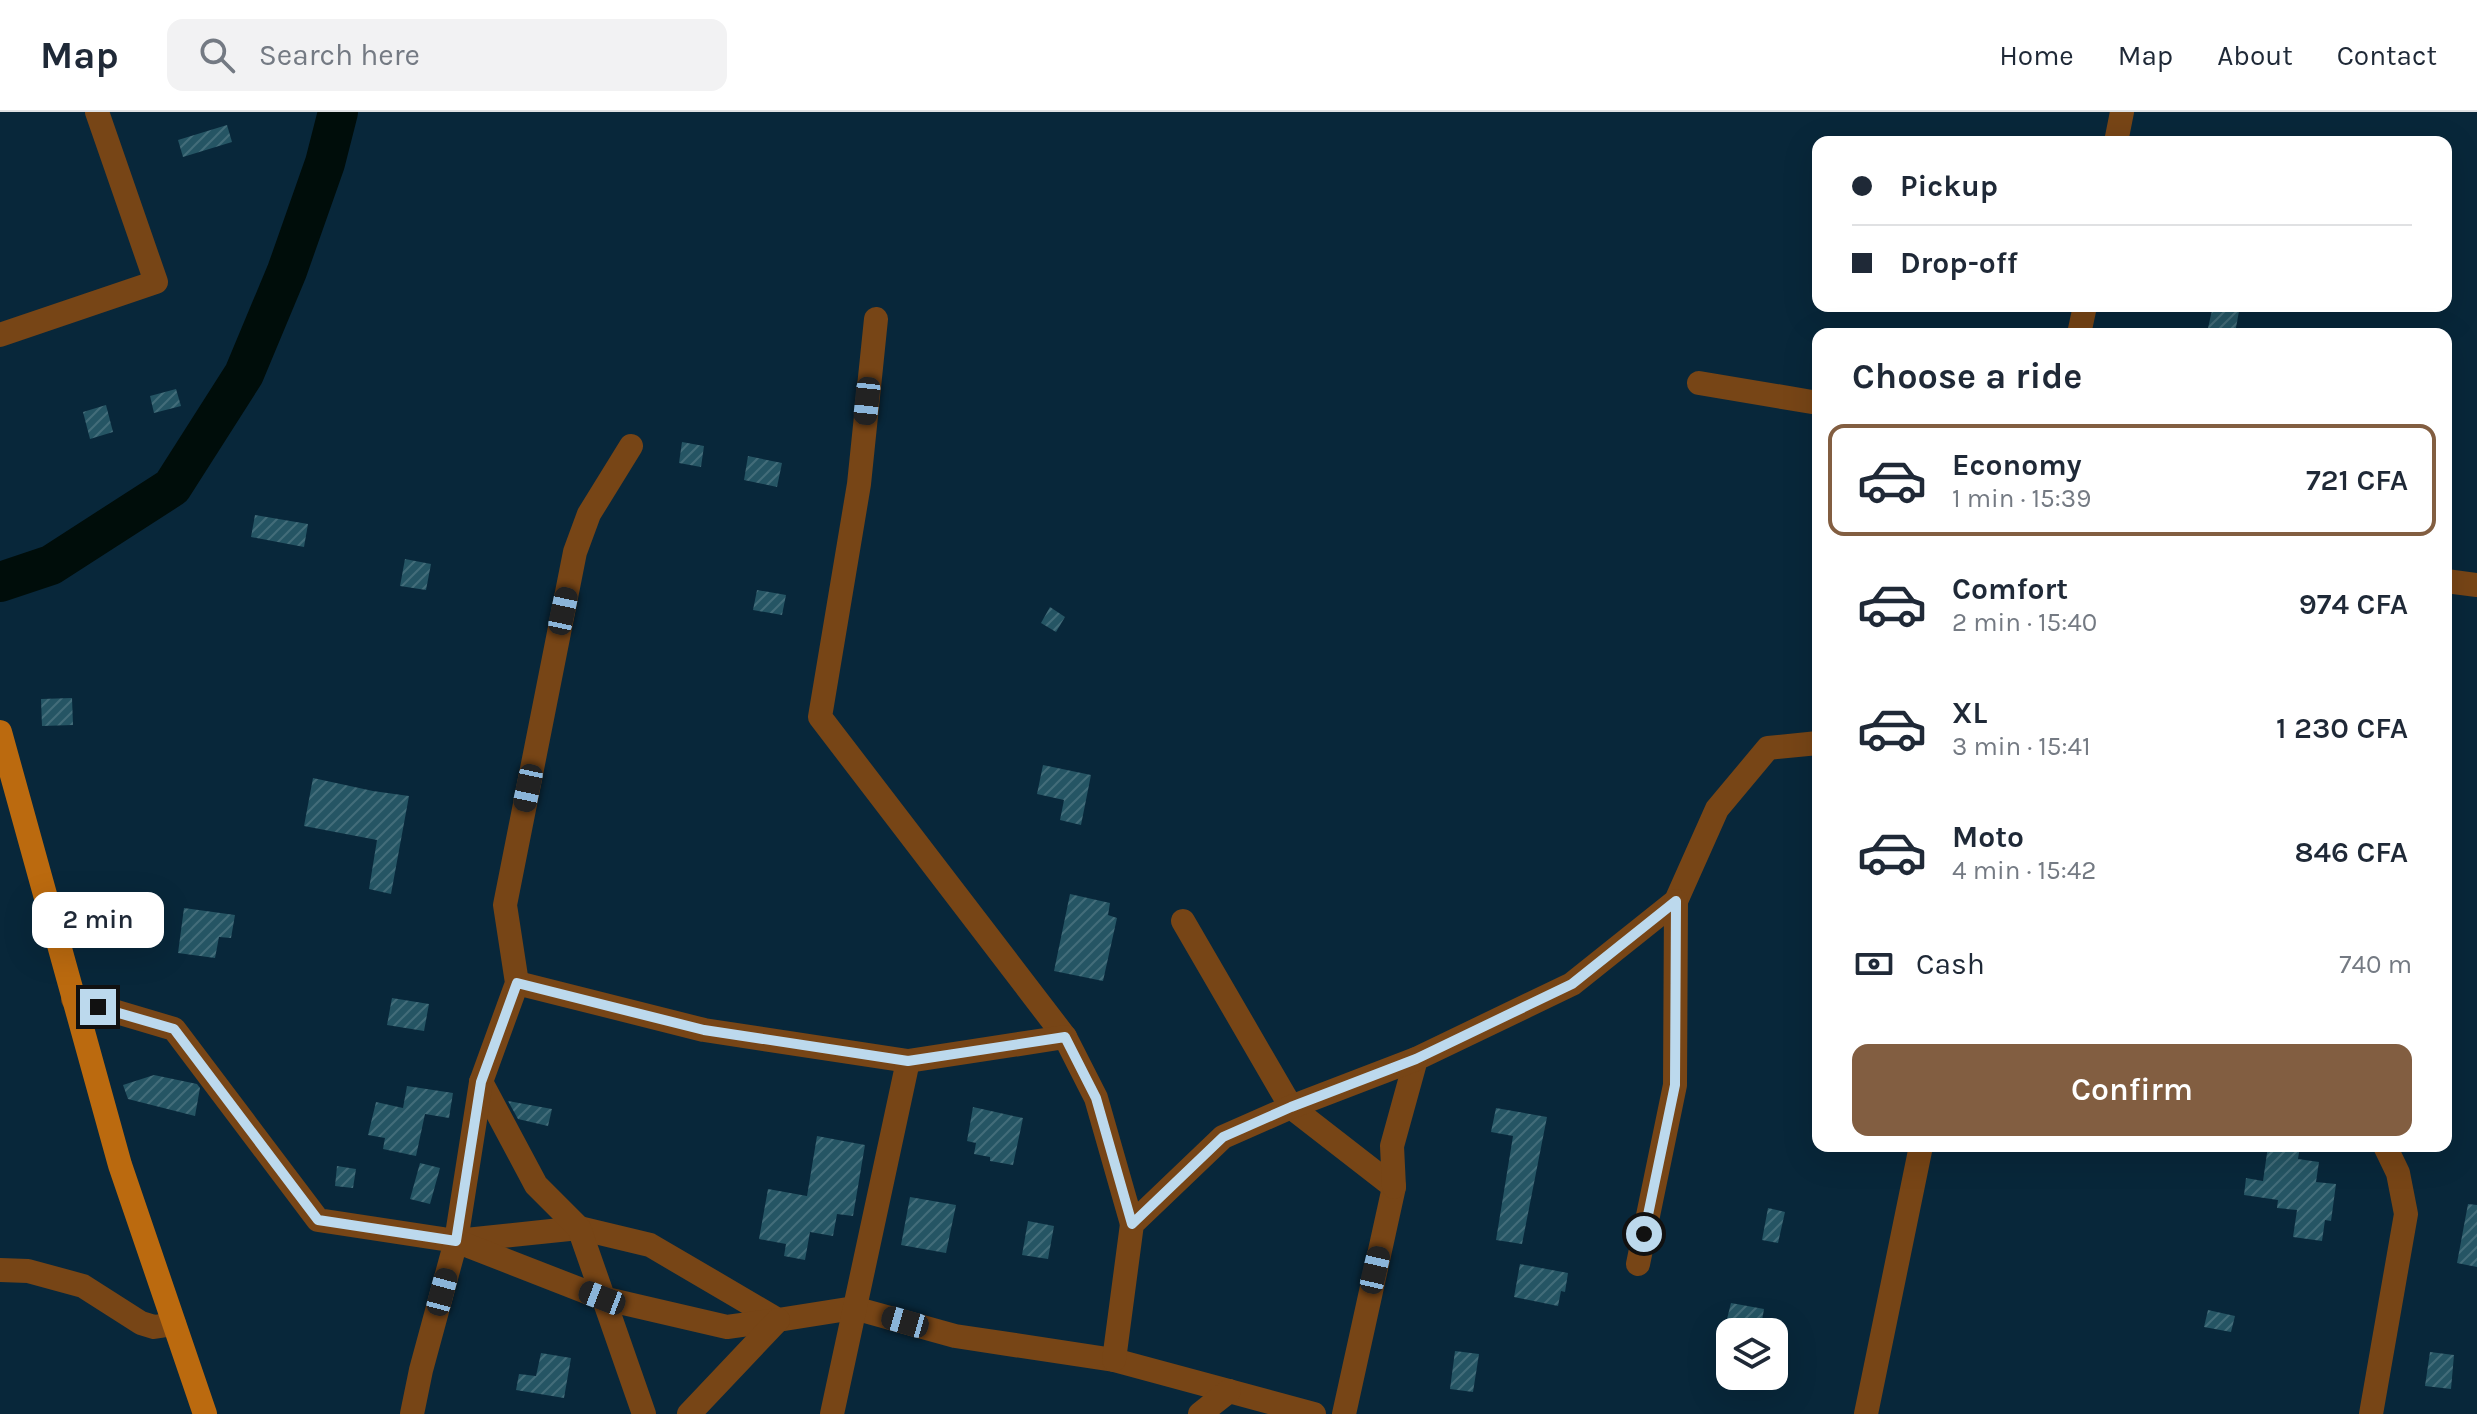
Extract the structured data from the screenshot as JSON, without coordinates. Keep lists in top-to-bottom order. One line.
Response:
{"page":{"header":"Map","search":"Search here","nav":["Home","Map","About","Contact"],"banner":["Pickup","Drop-off"],"heading":"Choose a ride","list":[{"name":"Economy","note":"1 min · 15:39","value":"721 CFA"},{"name":"Comfort","note":"2 min · 15:40","value":"974 CFA"},{"name":"XL","note":"3 min · 15:41","value":"1 230 CFA"},{"name":"Moto","note":"4 min · 15:42","value":"846 CFA"}],"bubble":"2 min","pay":["Cash","740 m"],"buttons":"Confirm"}}
